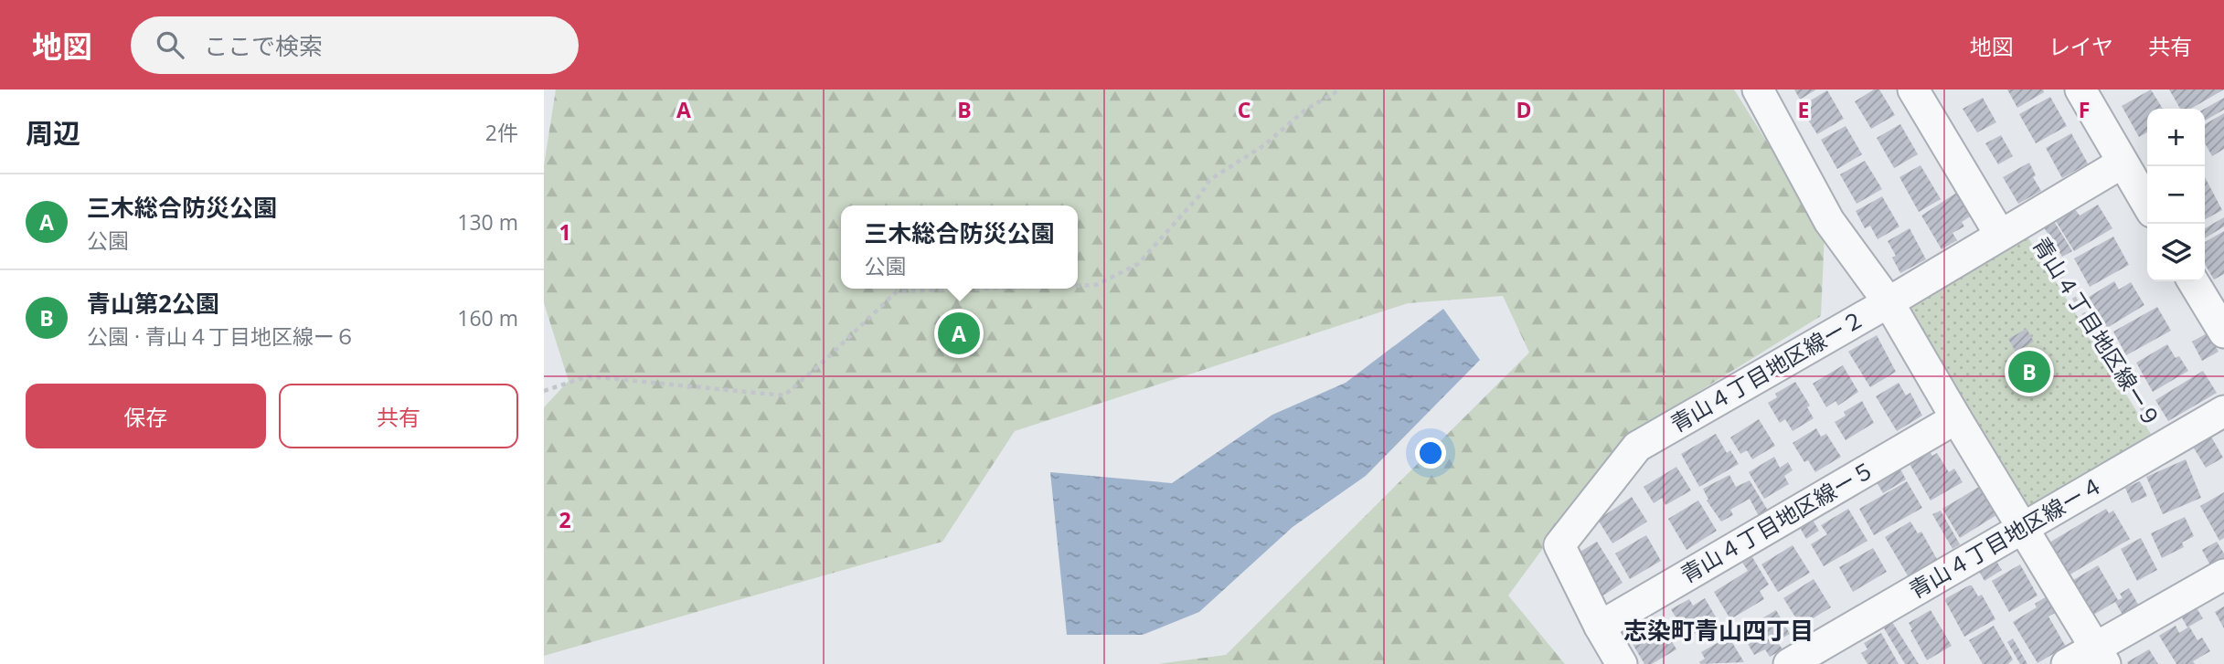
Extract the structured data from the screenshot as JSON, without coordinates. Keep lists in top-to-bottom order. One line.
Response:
{"streets":{"street":["青山４丁目地区線ー２","青山４丁目地区線ー５","青山４丁目地区線ー４"],"path":["青山４丁目地区線ー９"]},"crossings":[["青山４丁目地区線ー９","青山４丁目地区線ー２"],["青山４丁目地区線ー９","青山４丁目地区線ー４"],["青山４丁目地区線ー２","青山４丁目地区線ー５"]],"districts":["志染町青山四丁目"],"page":{"header":"地図","search":"ここで検索","nav":["地図","レイヤ","共有"],"heading":["周辺","2件"],"map_buttons":["+","−"],"list":[{"mark":"A","name":"三木総合防災公園","note":"公園","value":"130 m"},{"mark":"B","name":"青山第2公園","note":"公園 · 青山４丁目地区線ー６","value":"160 m"}],"popup":["三木総合防災公園","公園"],"pins":["A","B"],"buttons":["保存","共有"]},"grid":{"columns":["A","B","C","D","E","F"],"rows":["1","2"]}}
